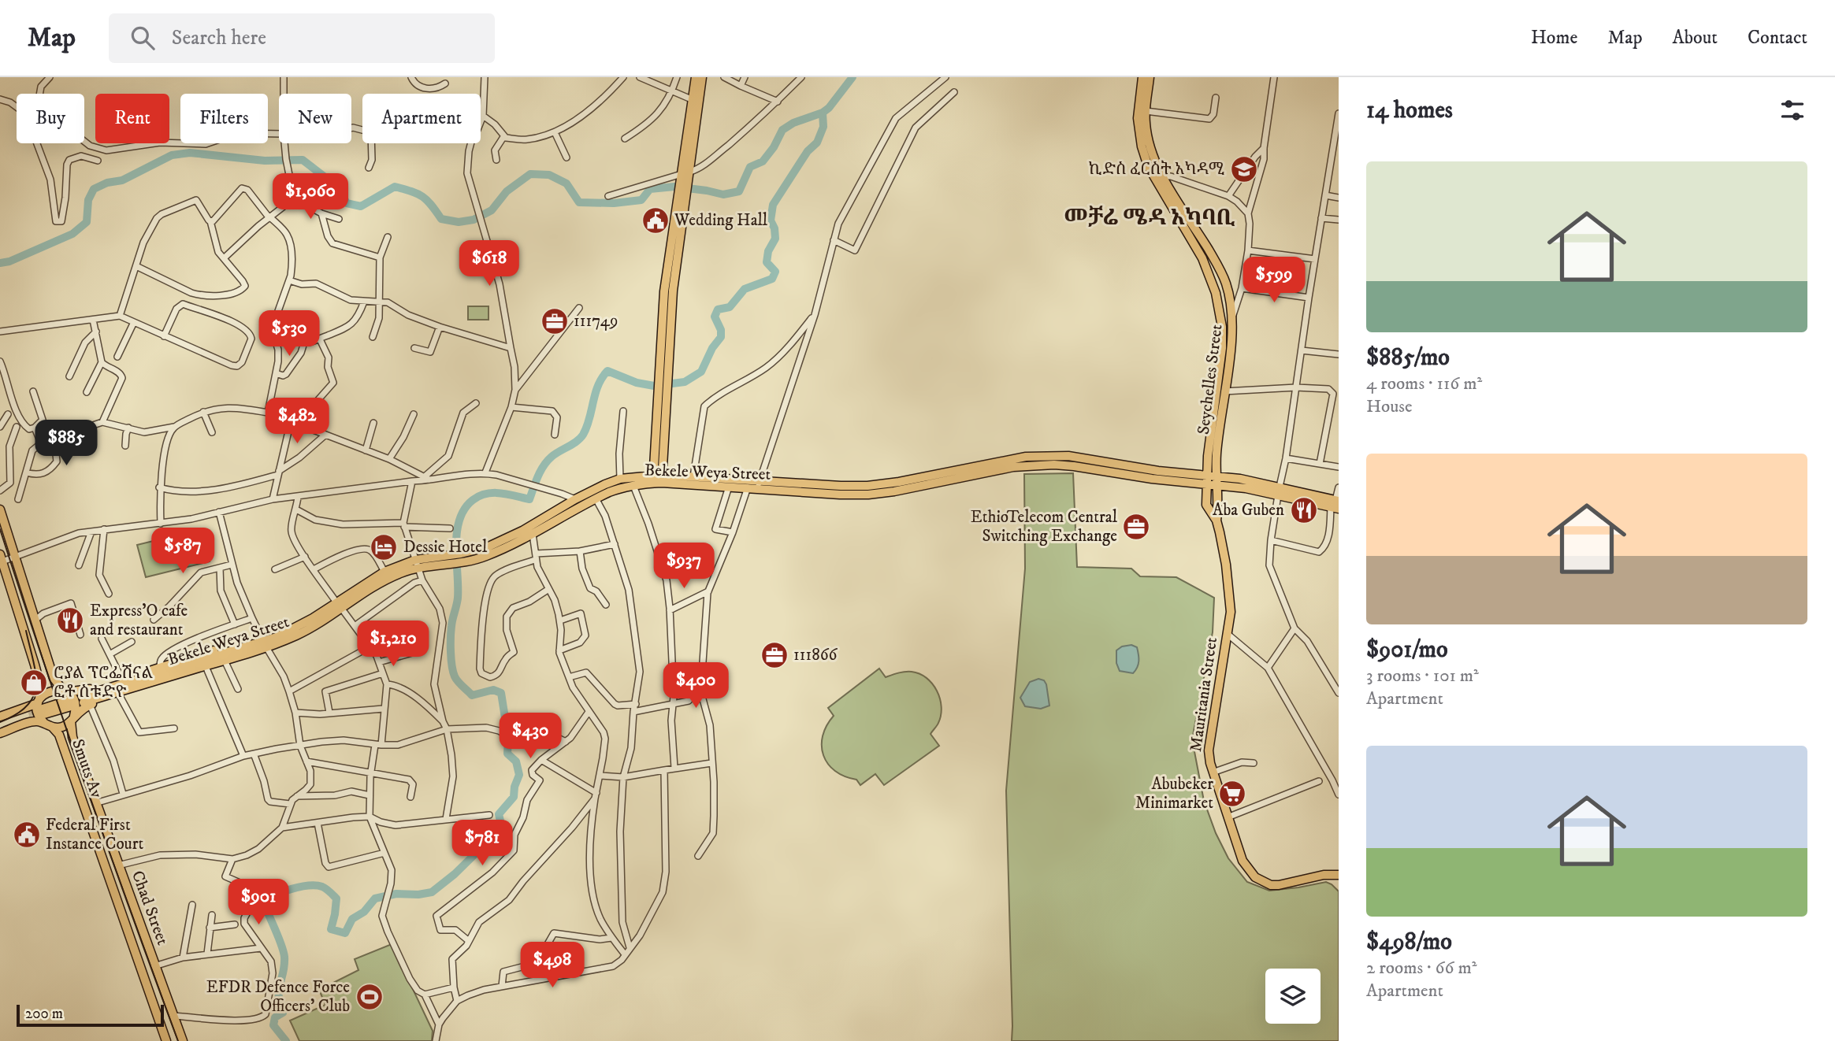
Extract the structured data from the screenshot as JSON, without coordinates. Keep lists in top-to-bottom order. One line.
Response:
{"streets":{"main road":["Seychelles Street","Bekele Weya Street","Mauritania Street","Smuts Av","Chad Street"]},"crossings":[["Seychelles Street","Bekele Weya Street"],["Seychelles Street","Mauritania Street"],["Bekele Weya Street","Mauritania Street"],["Smuts Av","Chad Street"]],"districts":["መቻሬ ሜዳ አካባቢ"],"places":{"school or university":["ኪድስ ፈርስት አካዳሚ"],"public building":["Wedding Hall","Federal First Instance Court"],"office":["111749","EthioTelecom Central Switching Exchange","111866"],"restaurant":["Aba Guben","Express'O cafe and restaurant"],"hotel":["Dessie Hotel"],"shop":["ሮያል ፕሮፌሽናል ፎቶ ስቱድዮ"],"supermarket":["Abubeker Minimarket"],"sports":["EFDR Defence Force Officers' Club"]},"scale_bar":"200 m","page":{"header":"Map","search":"Search here","nav":["Home","Map","About","Contact"],"heading":"14 homes","chip":["Buy","Rent","Filters","New","Apartment"],"list":[{"name":"$885/mo","note":"4 rooms · 116 m² · House"},{"name":"$901/mo","note":"3 rooms · 101 m² · Apartment"},{"name":"$498/mo","note":"2 rooms · 66 m² · Apartment"}],"price":["$1,060","$618","$599","$530","$482","$885","$587","$937","$1,210","$400","$430","$781","$901","$498"],"scale":"200 m"}}
